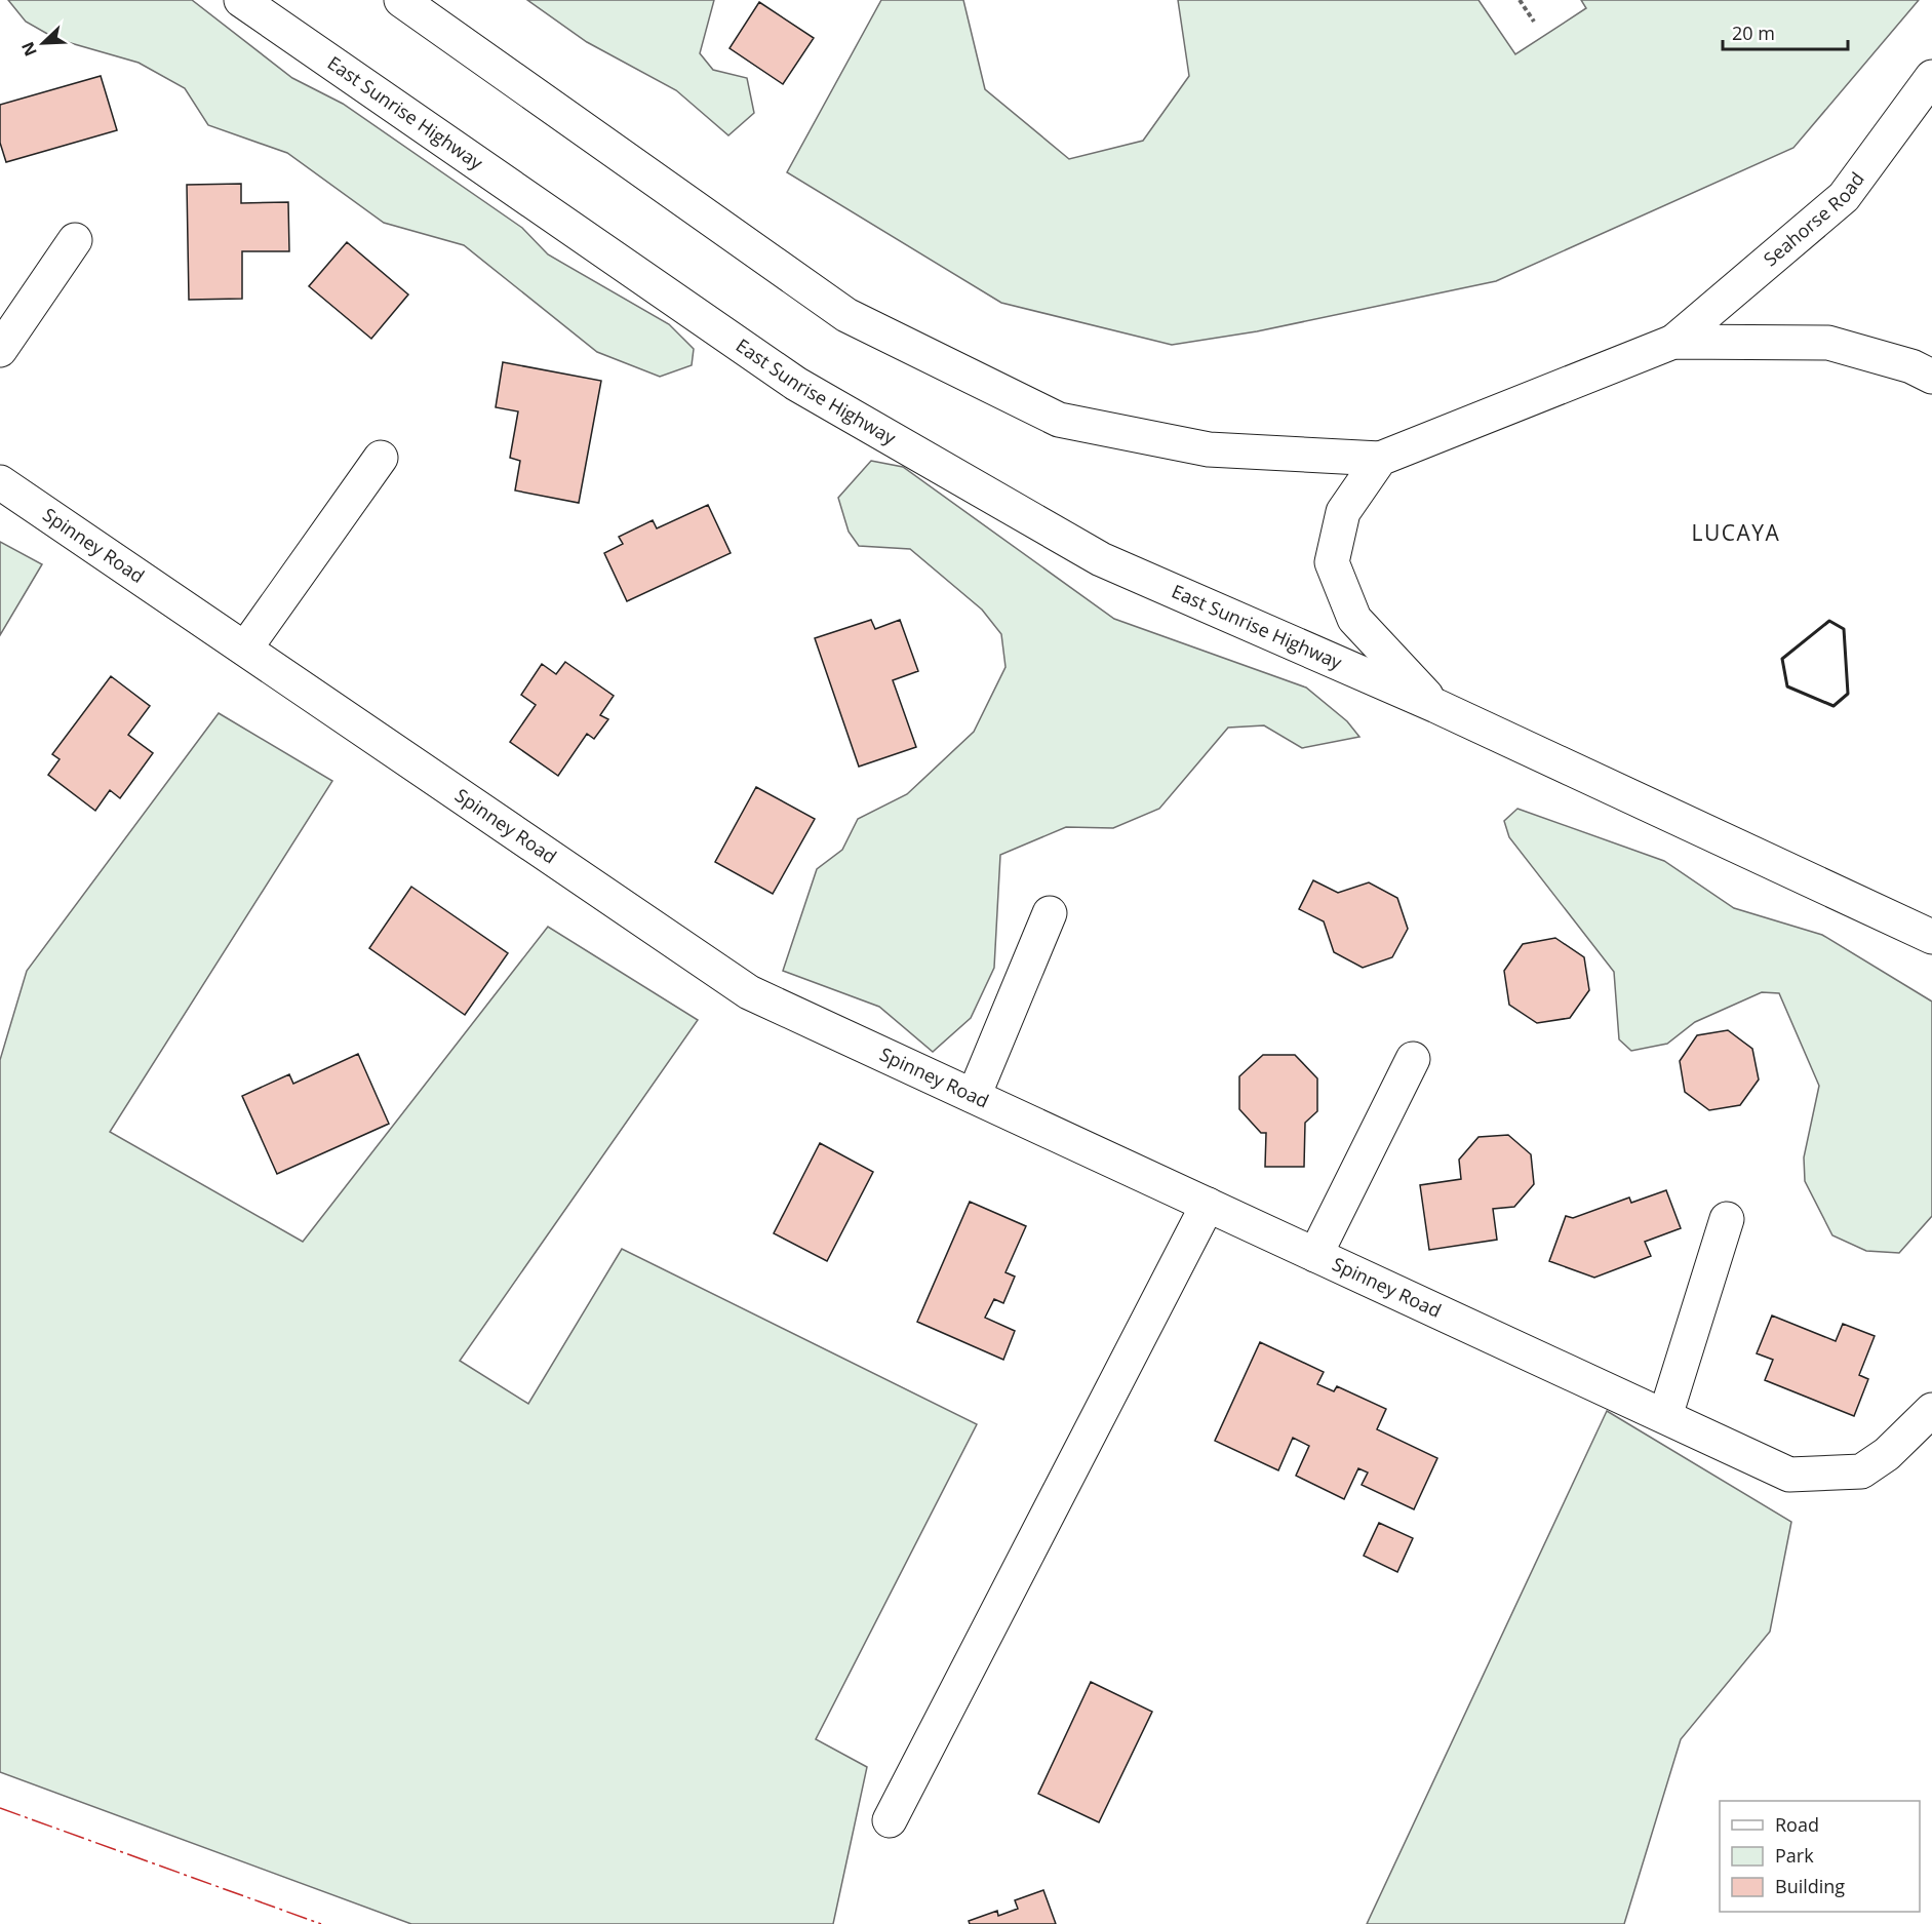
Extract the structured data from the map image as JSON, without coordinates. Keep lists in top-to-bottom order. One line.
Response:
{"streets":{"main road":["East Sunrise Highway","Seahorse Road","Spinney Road"]},"districts":["LUCAYA"],"legend":["Road","Park","Building"],"scale_bar":"20 m","north":"bottom left"}
